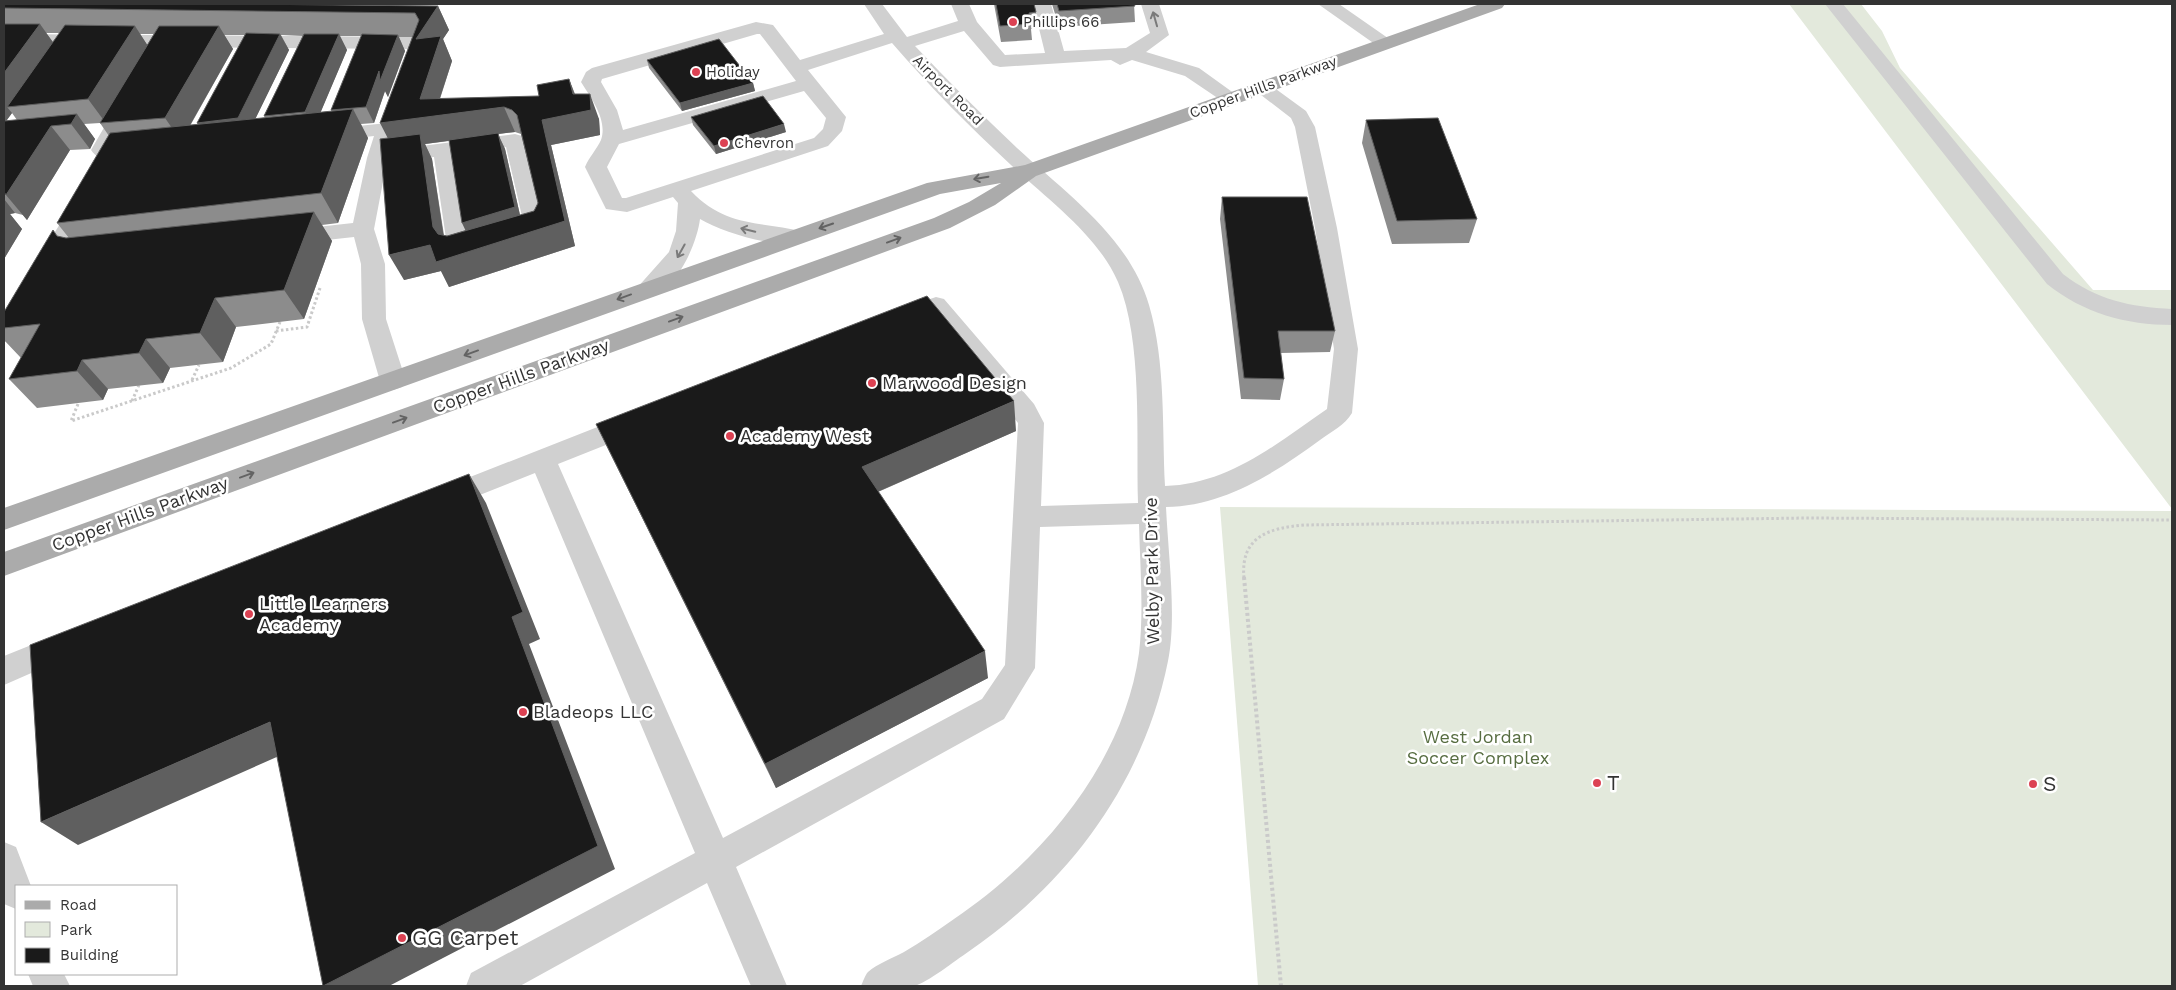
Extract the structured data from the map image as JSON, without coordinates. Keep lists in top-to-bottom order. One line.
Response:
{"streets":{"main road":["Copper Hills Parkway"],"street":["Airport Road","Welby Park Drive"]},"crossings":[["Copper Hills Parkway","Airport Road"],["Copper Hills Parkway","Welby Park Drive"],["Airport Road","Welby Park Drive"]],"parks":["West Jordan Soccer Complex"],"places":["Phillips 66","Holiday","Chevron","Marwood Design","Academy West","Little Learners Academy","Bladeops LLC","T","S","GG Carpet"],"legend":["Road","Park","Building"]}
